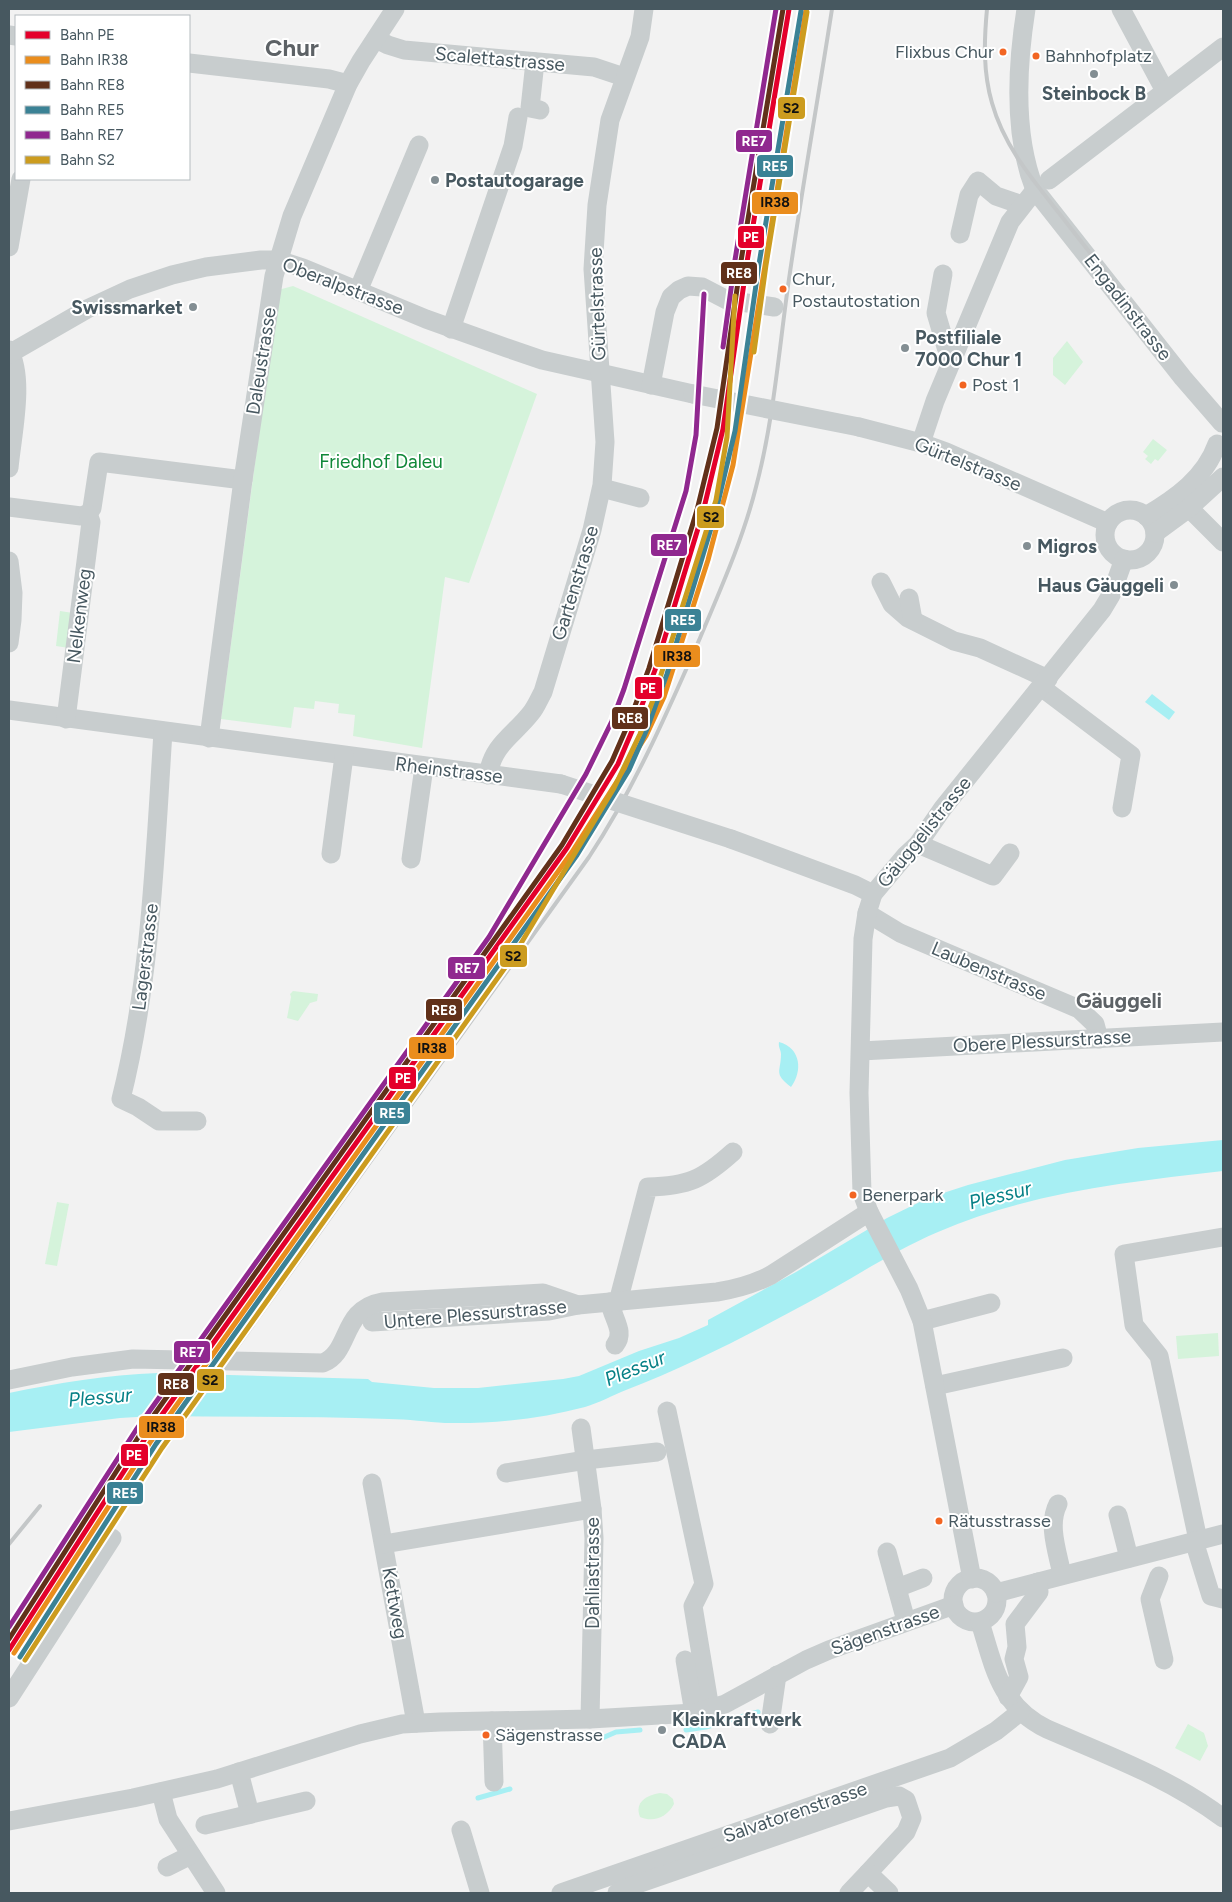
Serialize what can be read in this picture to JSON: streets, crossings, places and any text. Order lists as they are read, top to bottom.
{
  "streets": {
    "street": [
      "Scalettastrasse",
      "Oberalpstrasse",
      "Gürtelstrasse",
      "Engadinstrasse",
      "Daleustrasse",
      "Gartenstrasse",
      "Nelkenweg",
      "Rheinstrasse",
      "Gäuggelistrasse",
      "Lagerstrasse",
      "Laubenstrasse",
      "Obere Plessurstrasse",
      "Untere Plessurstrasse",
      "Dahliastrasse",
      "Kettweg",
      "Sägenstrasse",
      "Salvatorenstrasse"
    ]
  },
  "crossings": [
    ["Scalettastrasse", "Gürtelstrasse"],
    ["Scalettastrasse", "Daleustrasse"],
    ["Oberalpstrasse", "Gürtelstrasse"],
    ["Oberalpstrasse", "Daleustrasse"],
    ["Oberalpstrasse", "Gartenstrasse"],
    ["Gürtelstrasse", "Gartenstrasse"],
    ["Gürtelstrasse", "Gäuggelistrasse"],
    ["Daleustrasse", "Nelkenweg"],
    ["Daleustrasse", "Rheinstrasse"],
    ["Gartenstrasse", "Rheinstrasse"],
    ["Nelkenweg", "Rheinstrasse"],
    ["Rheinstrasse", "Gäuggelistrasse"],
    ["Rheinstrasse", "Lagerstrasse"],
    ["Gäuggelistrasse", "Laubenstrasse"],
    ["Gäuggelistrasse", "Obere Plessurstrasse"],
    ["Gäuggelistrasse", "Untere Plessurstrasse"],
    ["Laubenstrasse", "Obere Plessurstrasse"],
    ["Dahliastrasse", "Sägenstrasse"],
    ["Kettweg", "Sägenstrasse"]
  ],
  "districts": ["Chur", "Gäuggeli"],
  "water": ["Plessur"],
  "parks": ["Friedhof Daleu"],
  "places": [
    "Flixbus Chur",
    "Bahnhofplatz",
    "Steinbock B",
    "Postautogarage",
    "Chur, Postautostation",
    "Swissmarket",
    "Postfiliale 7000 Chur 1",
    "Post 1",
    "Migros",
    "Haus Gäuggeli",
    "Benerpark",
    "Rätusstrasse",
    "Kleinkraftwerk CADA",
    "Sägenstrasse"
  ],
  "lines": [
    "rail line PE",
    "rail line RE8",
    "rail line RE7",
    "rail line IR38",
    "rail line RE5",
    "rail line S2"
  ],
  "legend": [
    "Bahn PE",
    "Bahn IR38",
    "Bahn RE8",
    "Bahn RE5",
    "Bahn RE7",
    "Bahn S2"
  ]
}
